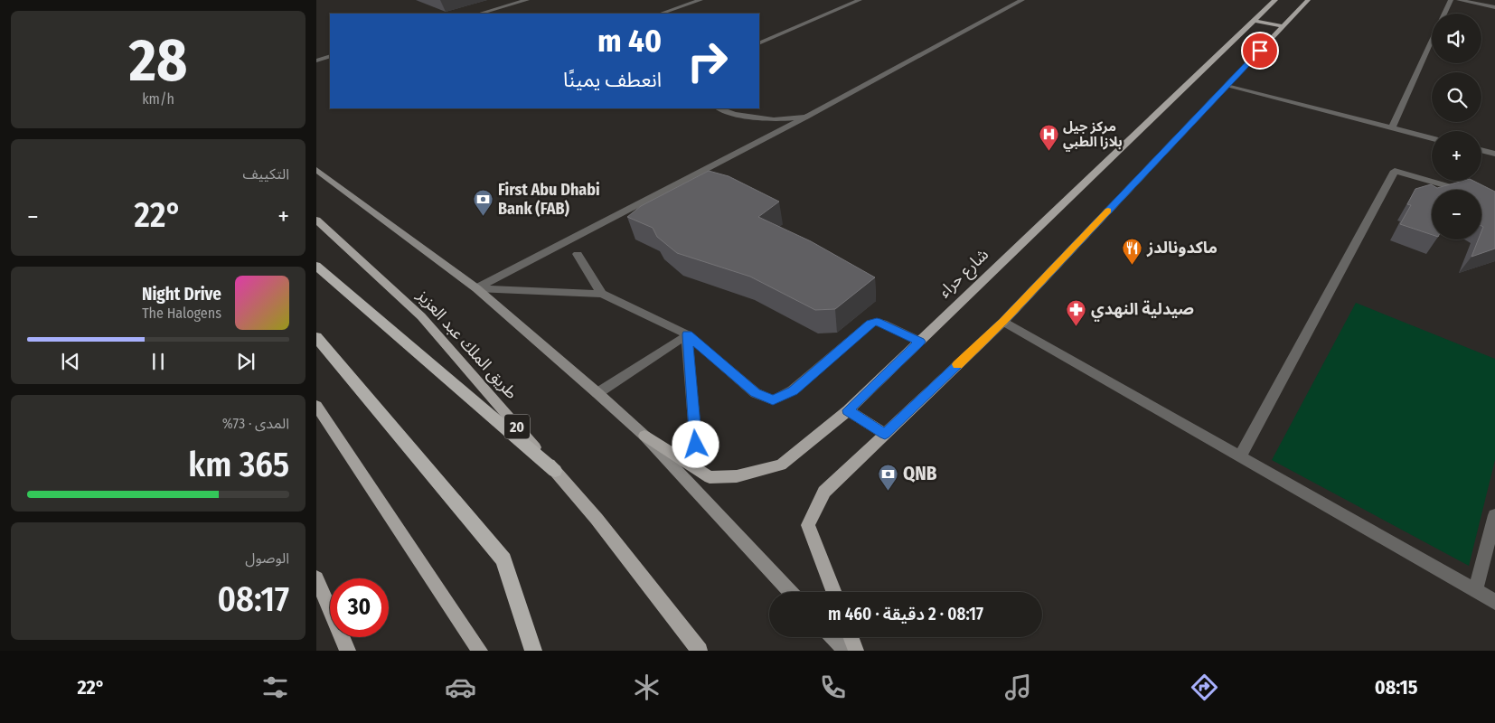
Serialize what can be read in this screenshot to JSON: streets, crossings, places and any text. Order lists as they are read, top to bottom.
{
  "streets": {
    "main road": ["شارع حراء", "طريق الملك عبد العزيز", "20"]
  },
  "places": {
    "hospital": ["مركز جيل بلازا الطبي"],
    "bank": ["First Abu Dhabi Bank (FAB)", "QNB"],
    "restaurant": ["ماكدونالدز"],
    "pharmacy": ["صيدلية النهدي"]
  },
  "page": {
    "tile": [
      ["28", "km/h"],
      "التكييف",
      ["المدى · 73%", "365 km"],
      ["الوصول", "08:17"]
    ],
    "map_buttons": ["+", "−"],
    "turn": ["40 m", "انعطف يمينًا"],
    "heat": ["−", "22°", "+"],
    "song": ["Night Drive", "The Halogens"],
    "limit": "30",
    "trip": "08:17 · 2 دقيقة · 460 m",
    "tabs": ["08:15", "22°"]
  }
}
